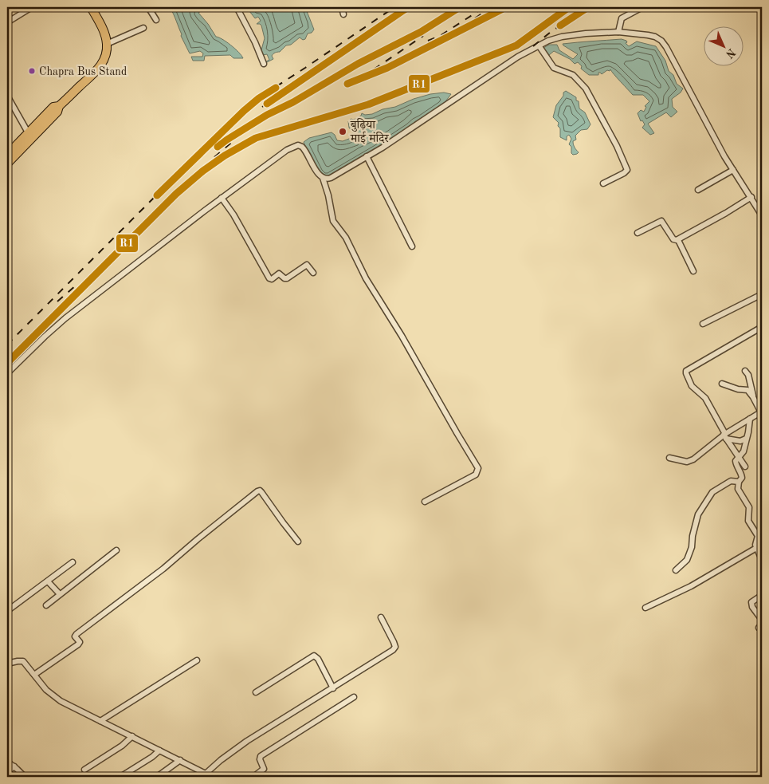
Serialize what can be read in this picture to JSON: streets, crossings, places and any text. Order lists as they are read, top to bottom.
{
  "places": ["Chapra Bus Stand", "बुढ़िया माई मंदिर"],
  "lines": ["transit line R1"],
  "north": "bottom right"
}
